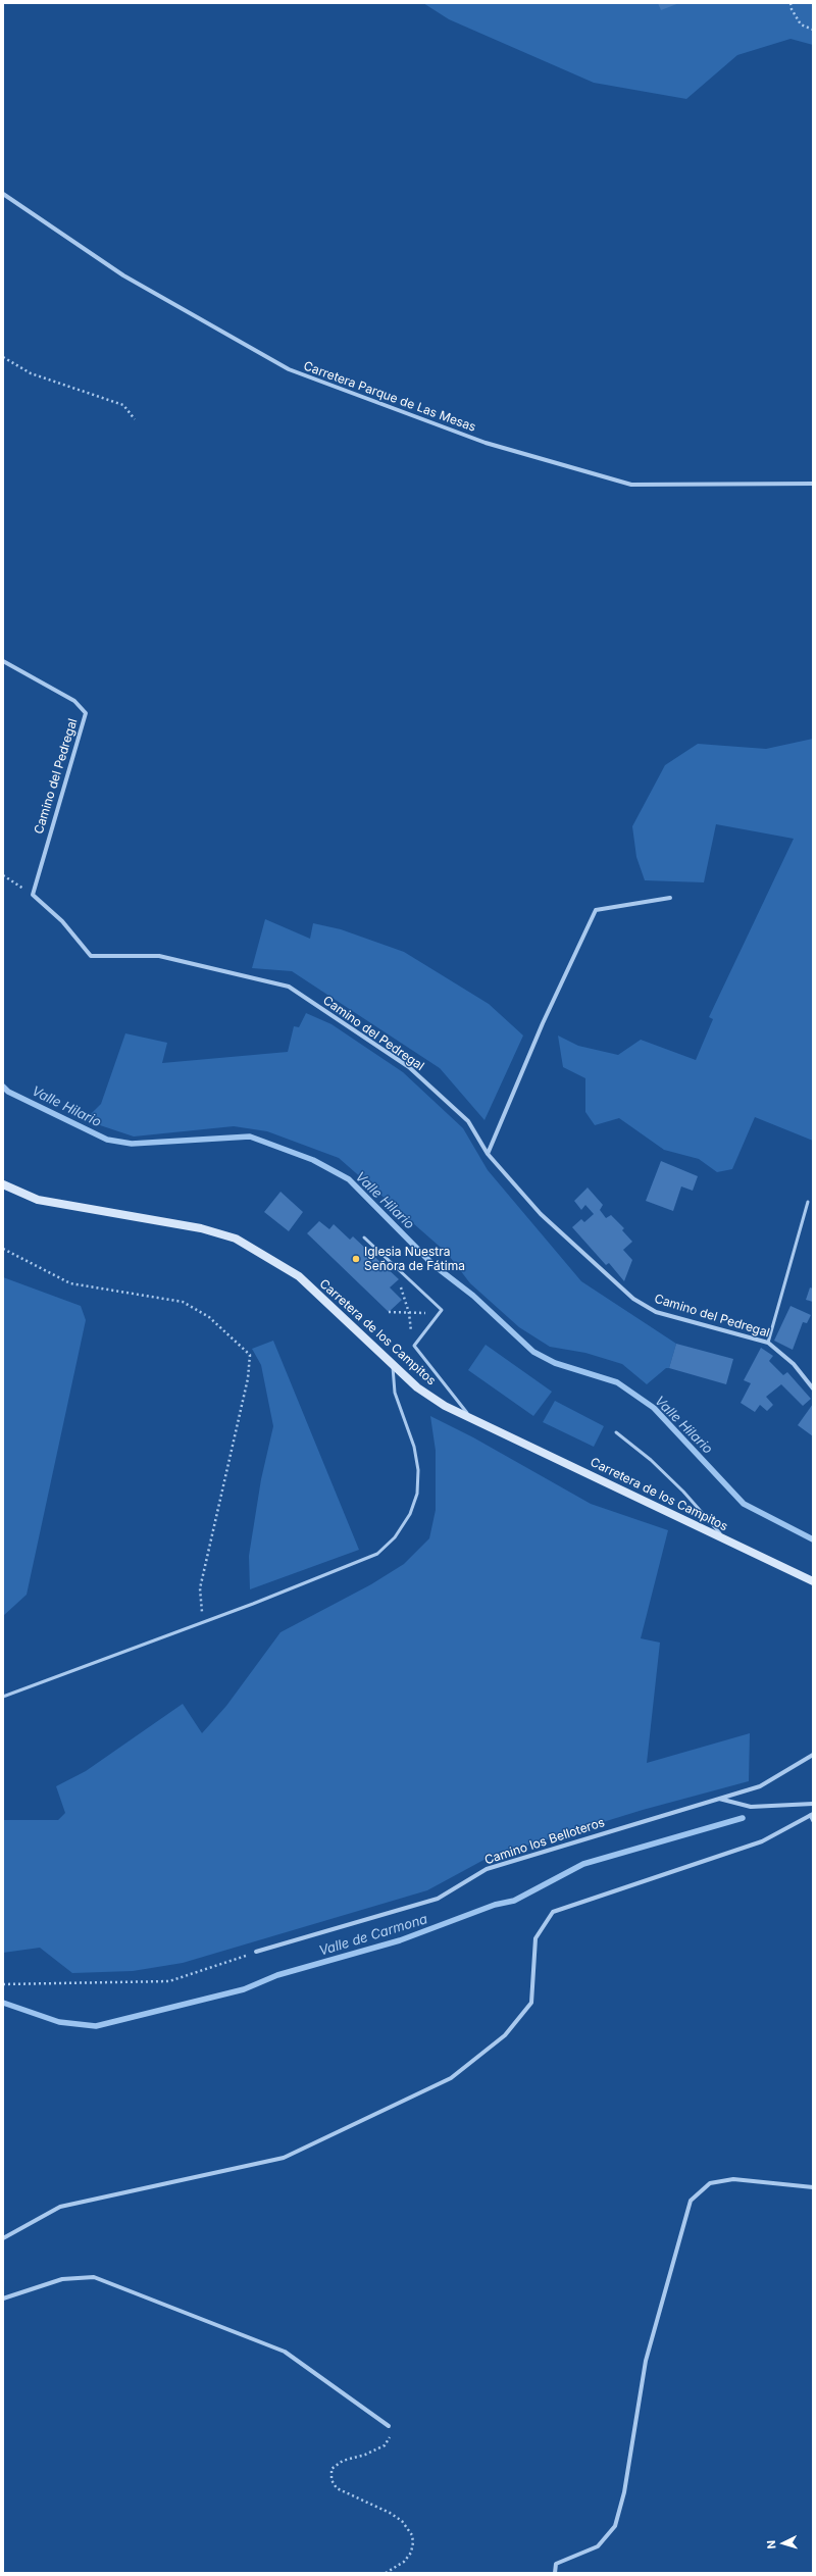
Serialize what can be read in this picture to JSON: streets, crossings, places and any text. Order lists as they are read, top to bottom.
{
  "streets": {
    "main road": ["Carretera de los Campitos"],
    "street": ["Carretera Parque de Las Mesas", "Camino del Pedregal", "Camino los Belloteros"]
  },
  "water": ["Valle Hilario", "Valle de Carmona"],
  "places": ["Iglesia Nuestra Señora de Fátima"],
  "north": "left"
}
